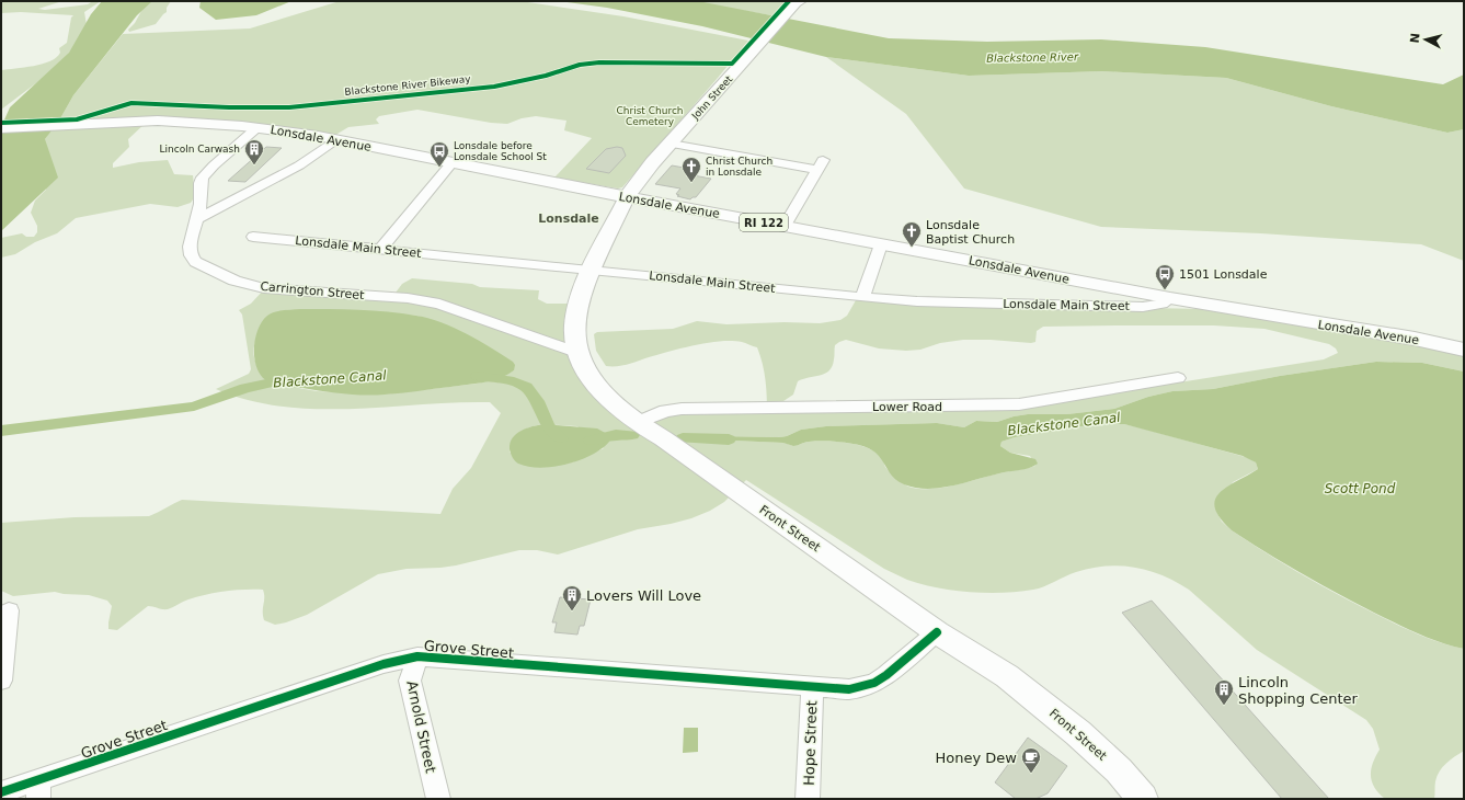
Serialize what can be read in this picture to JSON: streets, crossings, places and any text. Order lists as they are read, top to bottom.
{
  "streets": {
    "main road": [
      "John Street",
      "Lonsdale Avenue",
      "RI 122",
      "Front Street"
    ],
    "street": [
      "Lonsdale Main Street",
      "Carrington Street",
      "Lower Road",
      "Grove Street",
      "Arnold Street",
      "Hope Street"
    ],
    "cycle path": ["Blackstone River Bikeway"]
  },
  "crossings": [
    ["John Street", "Lonsdale Avenue"],
    ["John Street", "Front Street"],
    ["Lonsdale Avenue", "Lonsdale Main Street"],
    ["Lonsdale Avenue", "Front Street"],
    ["Lonsdale Main Street", "Front Street"],
    ["Carrington Street", "Front Street"],
    ["Lower Road", "Front Street"],
    ["Front Street", "Grove Street"],
    ["Grove Street", "Arnold Street"],
    ["Grove Street", "Hope Street"]
  ],
  "districts": ["Lonsdale"],
  "water": ["Blackstone River", "Blackstone Canal", "Scott Pond"],
  "parks": ["Christ Church Cemetery"],
  "places": {
    "building": ["Lincoln Carwash", "Lovers Will Love", "Lincoln Shopping Center"],
    "bus stop": ["Lonsdale before Lonsdale School St", "1501 Lonsdale"],
    "church": ["Christ Church in Lonsdale", "Lonsdale Baptist Church"],
    "cafe": ["Honey Dew"]
  },
  "north": "left"
}
